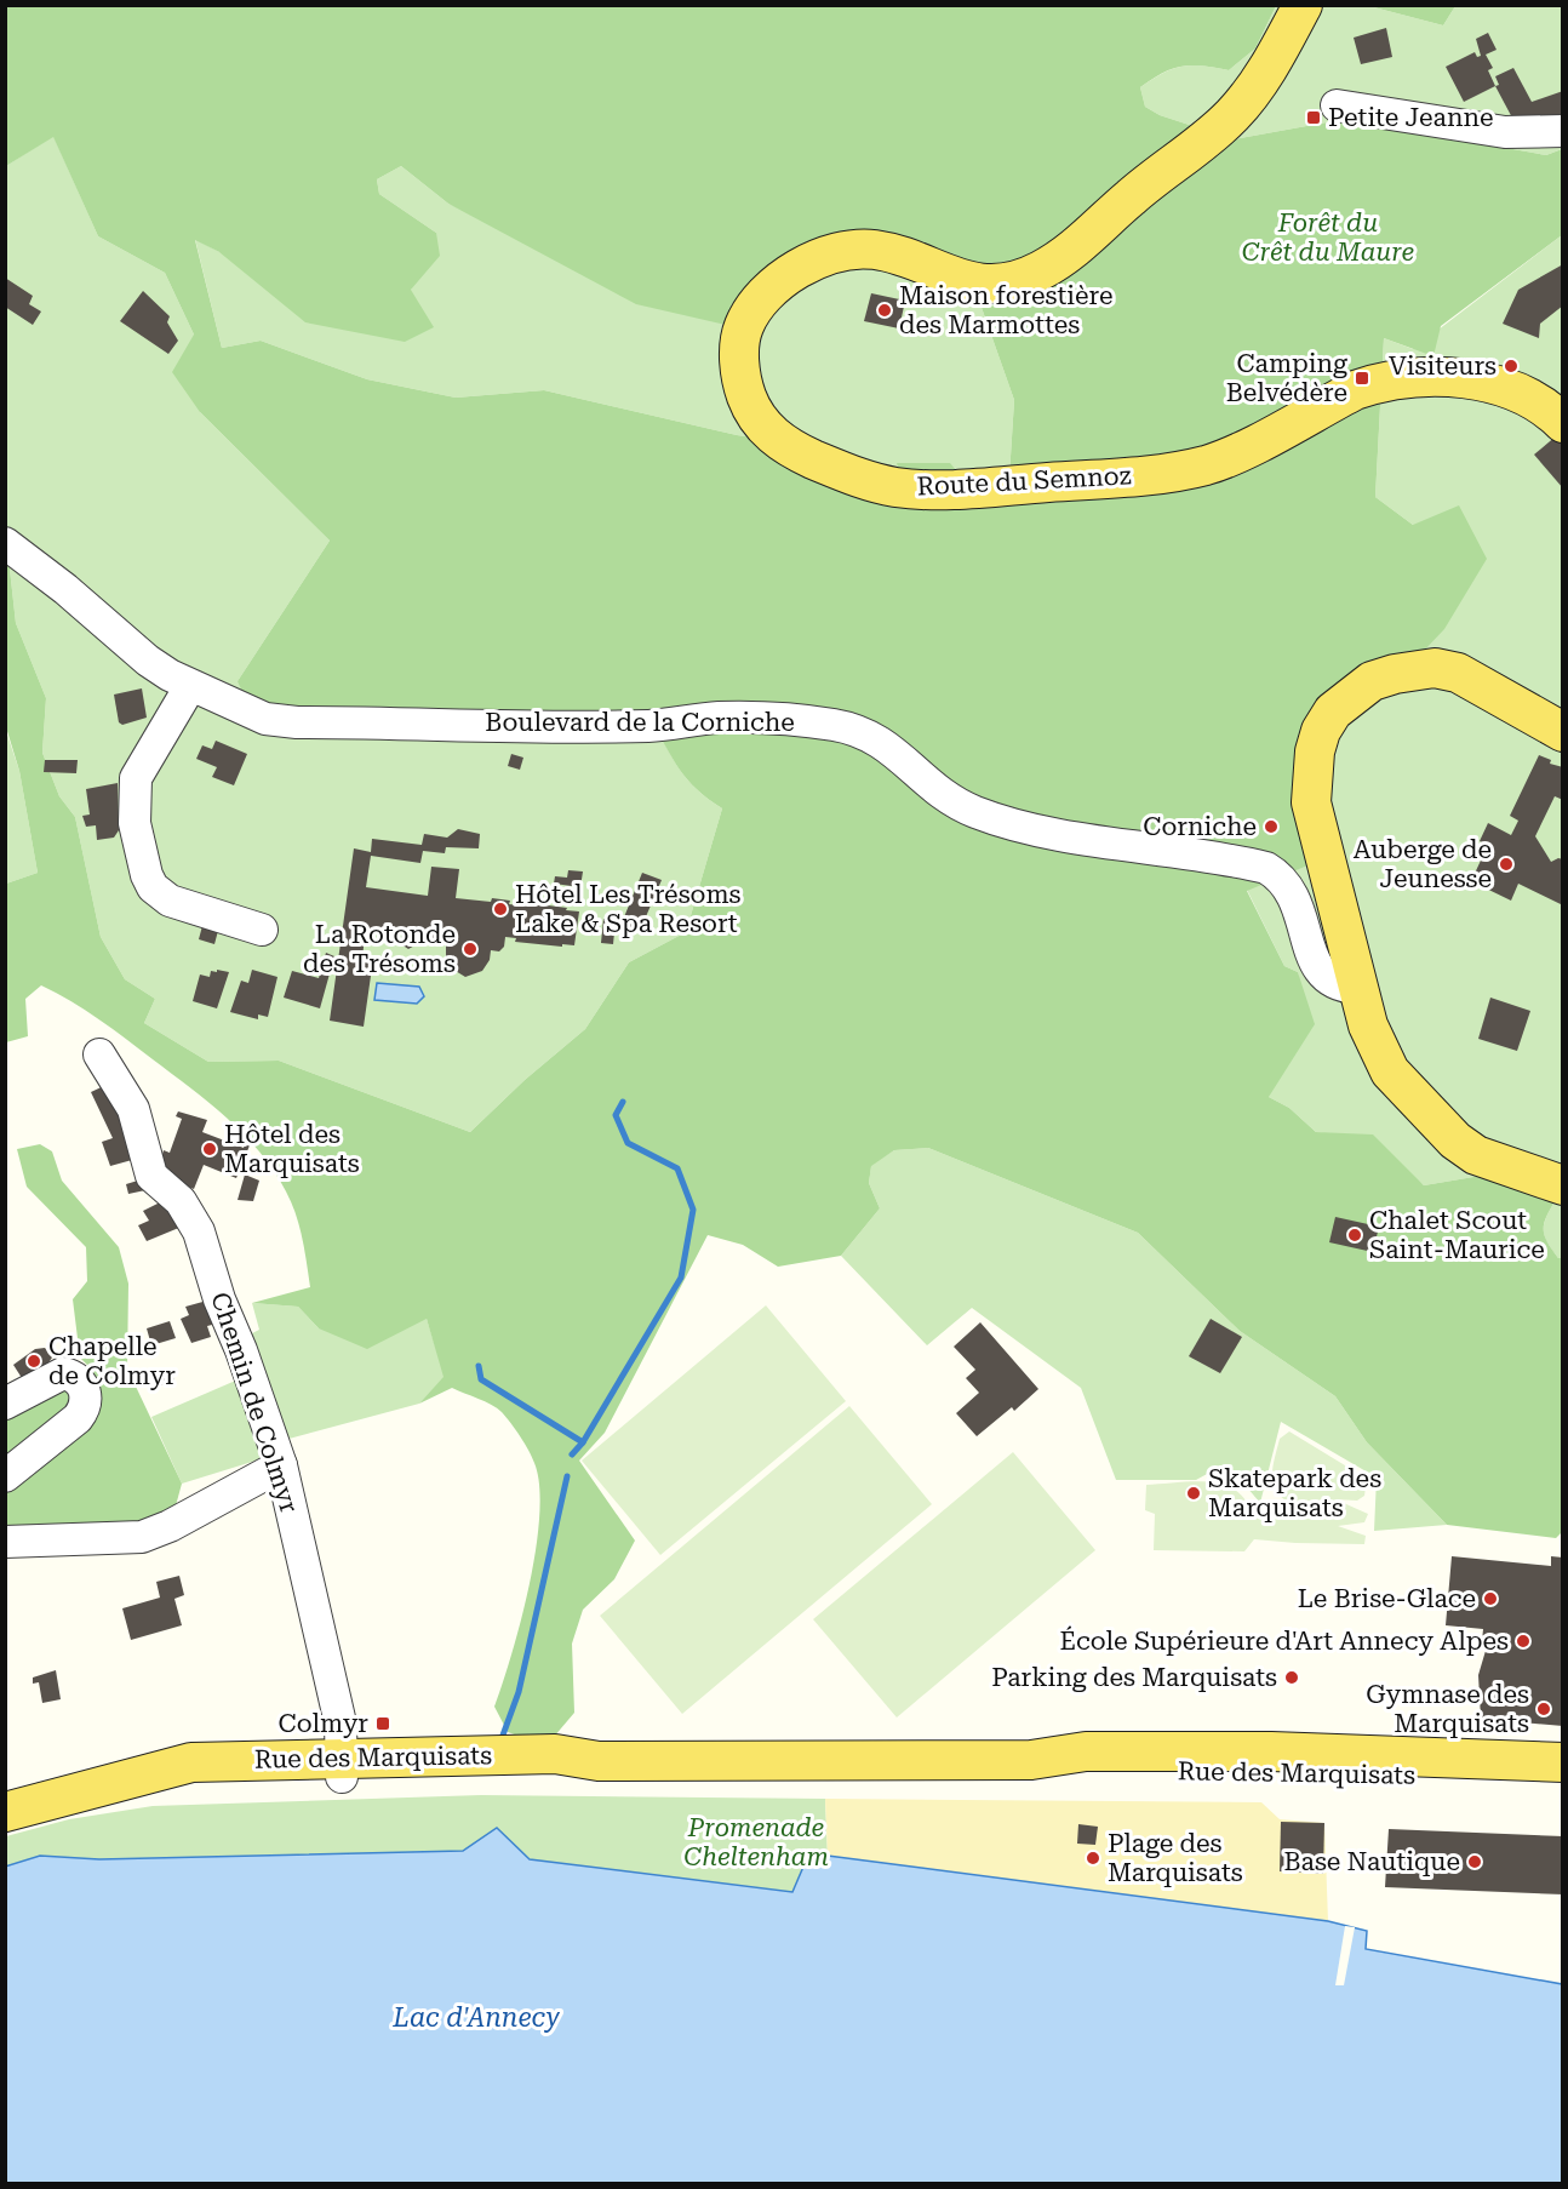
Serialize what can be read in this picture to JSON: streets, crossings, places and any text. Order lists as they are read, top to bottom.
{
  "streets": {
    "main road": ["Route du Semnoz", "Rue des Marquisats"],
    "street": ["Boulevard de la Corniche", "Chemin de Colmyr"]
  },
  "crossings": [
    ["Chemin de Colmyr", "Rue des Marquisats"]
  ],
  "water": ["Lac d'Annecy"],
  "parks": ["Forêt du Crêt du Maure", "Promenade Cheltenham"],
  "places": {
    "transit": ["Petite Jeanne", "Camping Belvédère", "Colmyr"],
    "other": [
      "Maison forestière des Marmottes",
      "Visiteurs",
      "Corniche",
      "Auberge de Jeunesse",
      "Hôtel Les Trésoms Lake & Spa Resort",
      "La Rotonde des Trésoms",
      "Hôtel des Marquisats",
      "Chalet Scout Saint-Maurice",
      "Chapelle de Colmyr",
      "Skatepark des Marquisats",
      "Le Brise-Glace",
      "École Supérieure d'Art Annecy Alpes",
      "Parking des Marquisats",
      "Gymnase des Marquisats",
      "Plage des Marquisats",
      "Base Nautique"
    ]
  }
}
